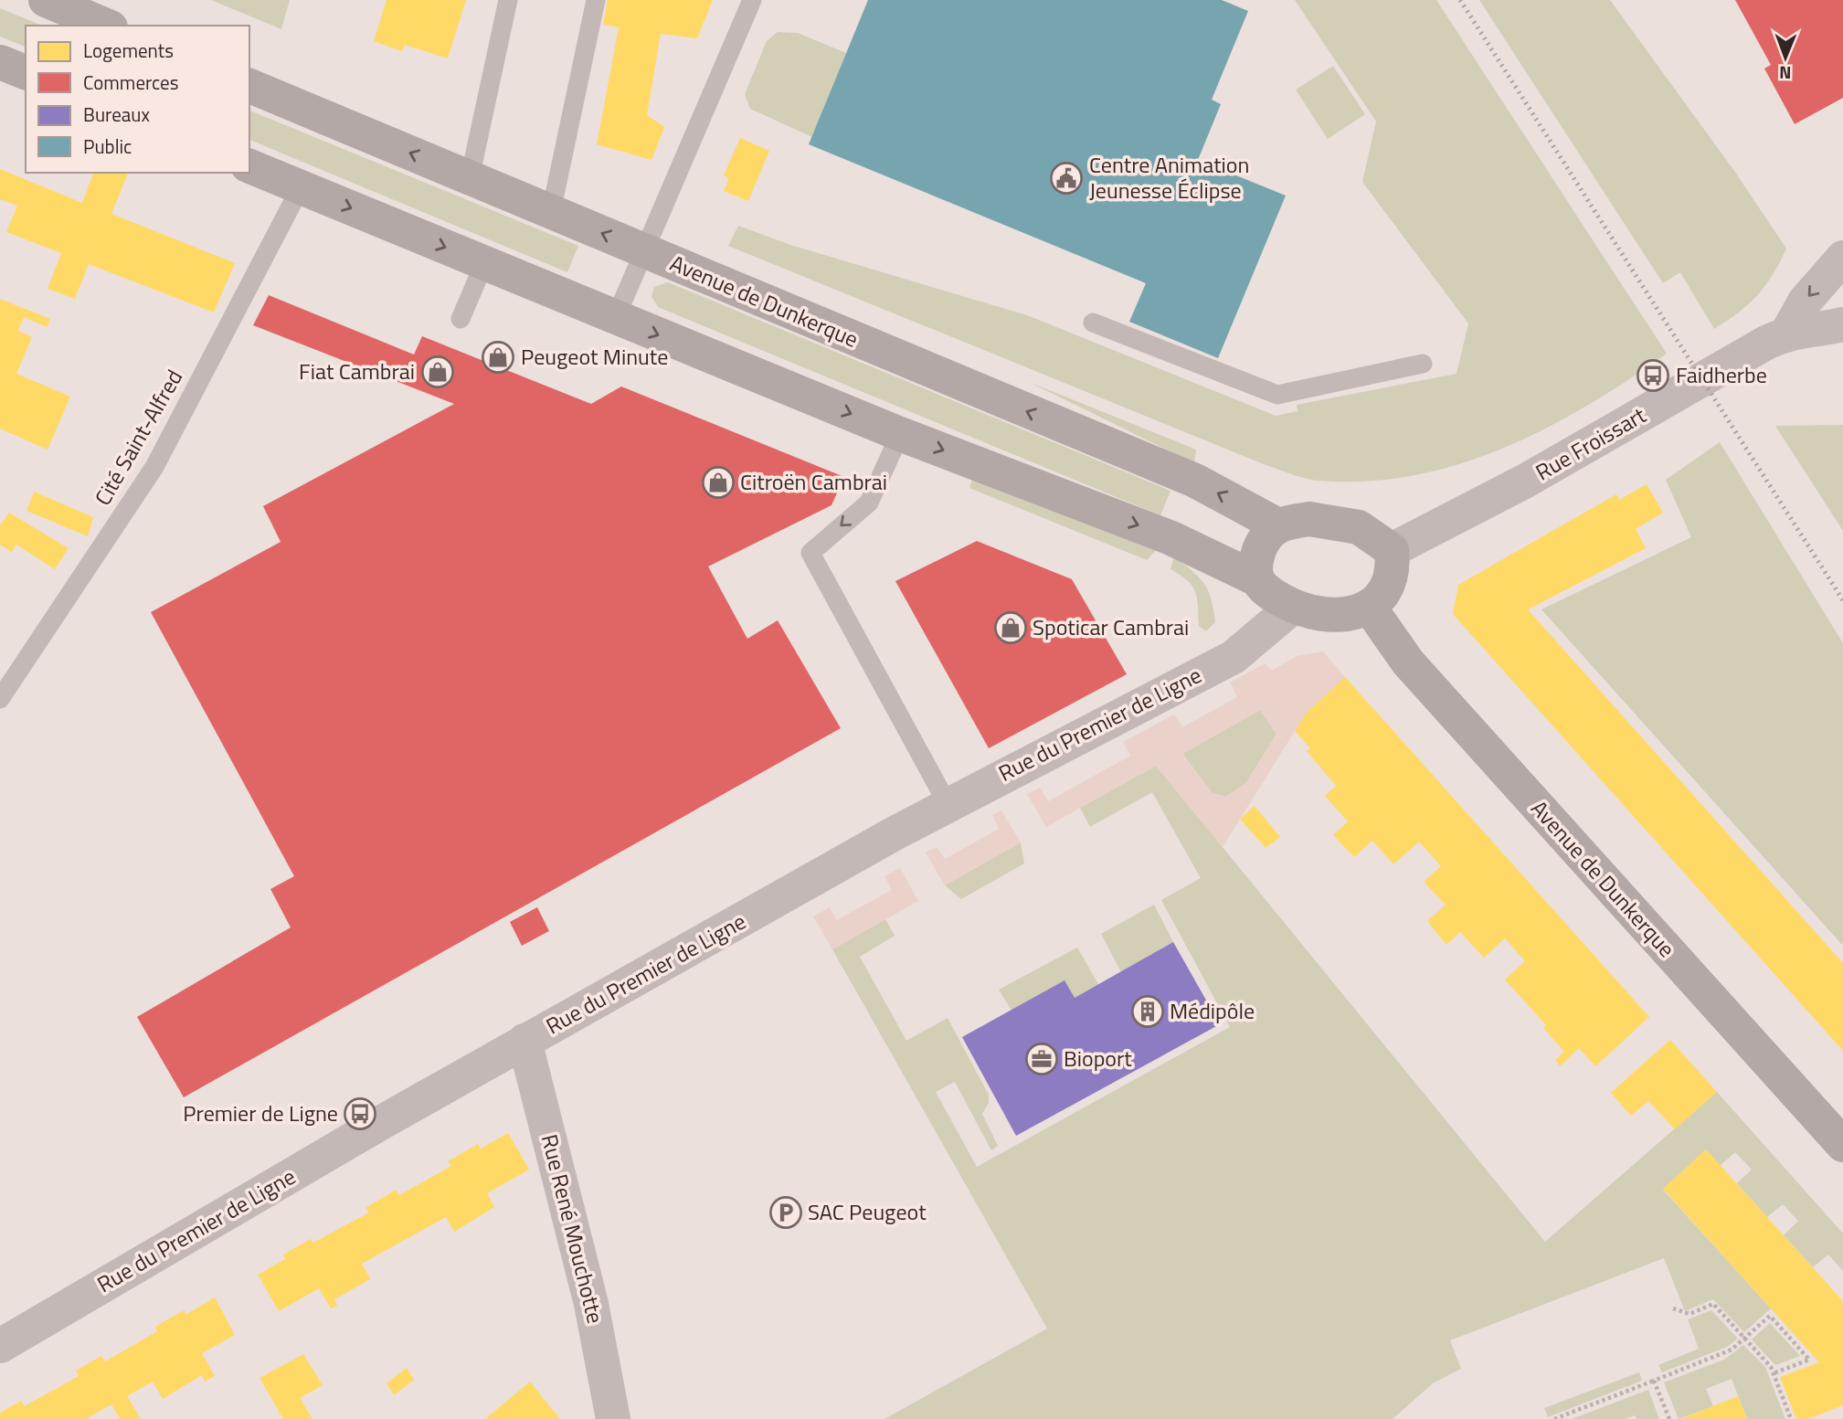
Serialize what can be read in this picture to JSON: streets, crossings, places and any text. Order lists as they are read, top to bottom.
{
  "streets": {
    "main road": ["Avenue de Dunkerque"],
    "street": ["Rue Froissart", "Rue du Premier de Ligne", "Rue René Mouchotte"],
    "lane": ["Cité Saint-Alfred"]
  },
  "crossings": [
    ["Avenue de Dunkerque", "Rue Froissart"],
    ["Avenue de Dunkerque", "Rue du Premier de Ligne"],
    ["Rue Froissart", "Rue du Premier de Ligne"],
    ["Rue du Premier de Ligne", "Rue René Mouchotte"]
  ],
  "places": {
    "public building": ["Centre Animation Jeunesse Éclipse"],
    "shop": [
      "Peugeot Minute",
      "Fiat Cambrai",
      "Citroën Cambrai",
      "Spoticar Cambrai"
    ],
    "bus stop": ["Faidherbe", "Premier de Ligne"],
    "building": ["Médipôle"],
    "office": ["Bioport"],
    "parking": ["SAC Peugeot"]
  },
  "legend": [
    "Logements",
    "Commerces",
    "Bureaux",
    "Public"
  ],
  "north": "bottom"
}
